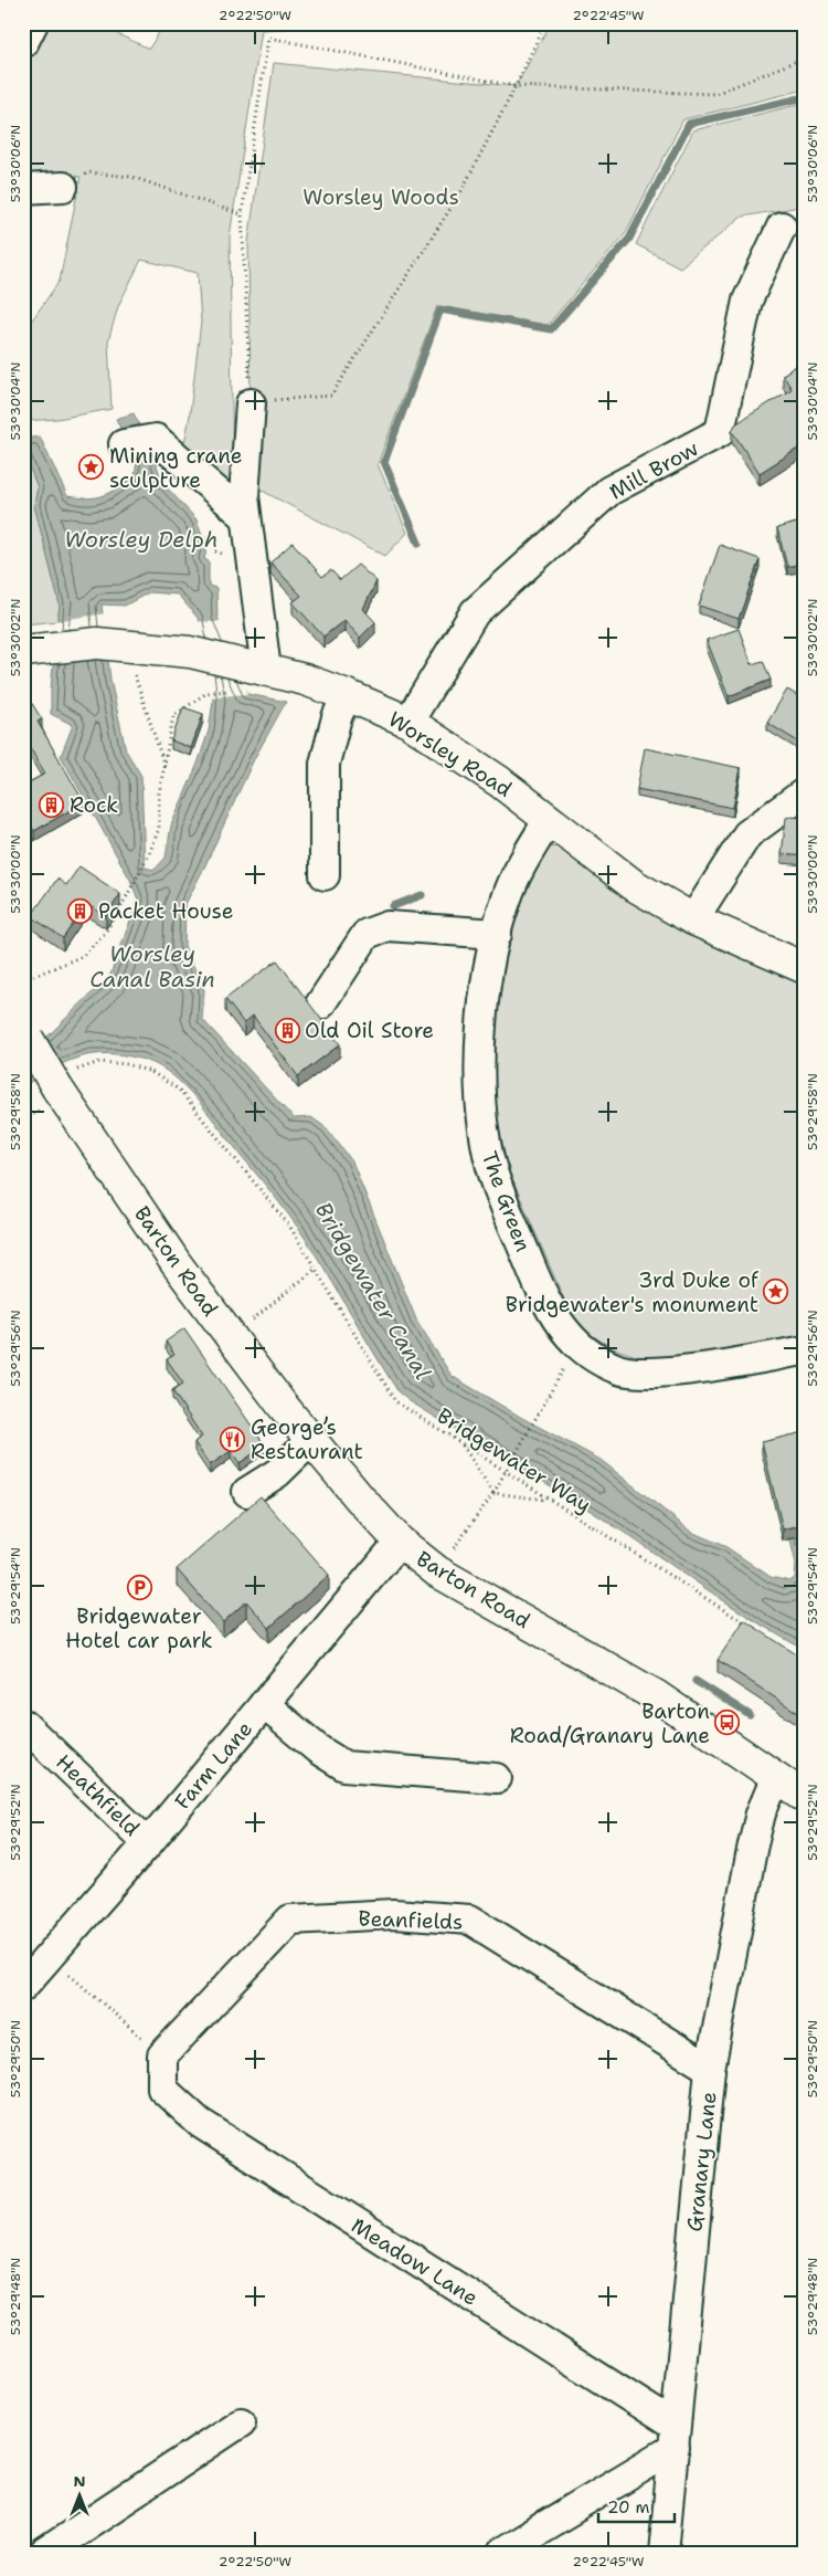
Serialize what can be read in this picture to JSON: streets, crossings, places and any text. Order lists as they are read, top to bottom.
{
  "streets": {
    "main road": ["Worsley Road", "Barton Road"],
    "street": [
      "Mill Brow",
      "The Green",
      "Farm Lane",
      "Heathfield",
      "Beanfields",
      "Granary Lane",
      "Meadow Lane"
    ],
    "path": ["Bridgewater Way"]
  },
  "crossings": [
    ["Mill Brow", "Worsley Road"],
    ["Worsley Road", "The Green"],
    ["Barton Road", "Bridgewater Way"],
    ["Barton Road", "Farm Lane"],
    ["Barton Road", "Granary Lane"],
    ["Farm Lane", "Heathfield"],
    ["Beanfields", "Granary Lane"],
    ["Beanfields", "Meadow Lane"],
    ["Granary Lane", "Meadow Lane"]
  ],
  "water": ["Worsley Delph", "Worsley Canal Basin", "Bridgewater Canal"],
  "parks": ["Worsley Woods"],
  "places": {
    "place": ["Mining crane sculpture", "3rd Duke of Bridgewater's monument"],
    "building": ["Rock", "Packet House", "Old Oil Store"],
    "restaurant": ["George’s Restaurant"],
    "parking": ["Bridgewater Hotel car park"],
    "bus stop": ["Barton Road/Granary Lane"]
  },
  "scale_bar": "20 m",
  "north": "top",
  "coordinates": [
    "2°22'50\"W",
    "2°22'45\"W",
    "53°30'06\"N",
    "53°30'04\"N",
    "53°30'02\"N",
    "53°30'00\"N",
    "53°29'58\"N",
    "53°29'56\"N",
    "53°29'54\"N",
    "53°29'52\"N",
    "53°29'50\"N",
    "53°29'48\"N"
  ]
}
